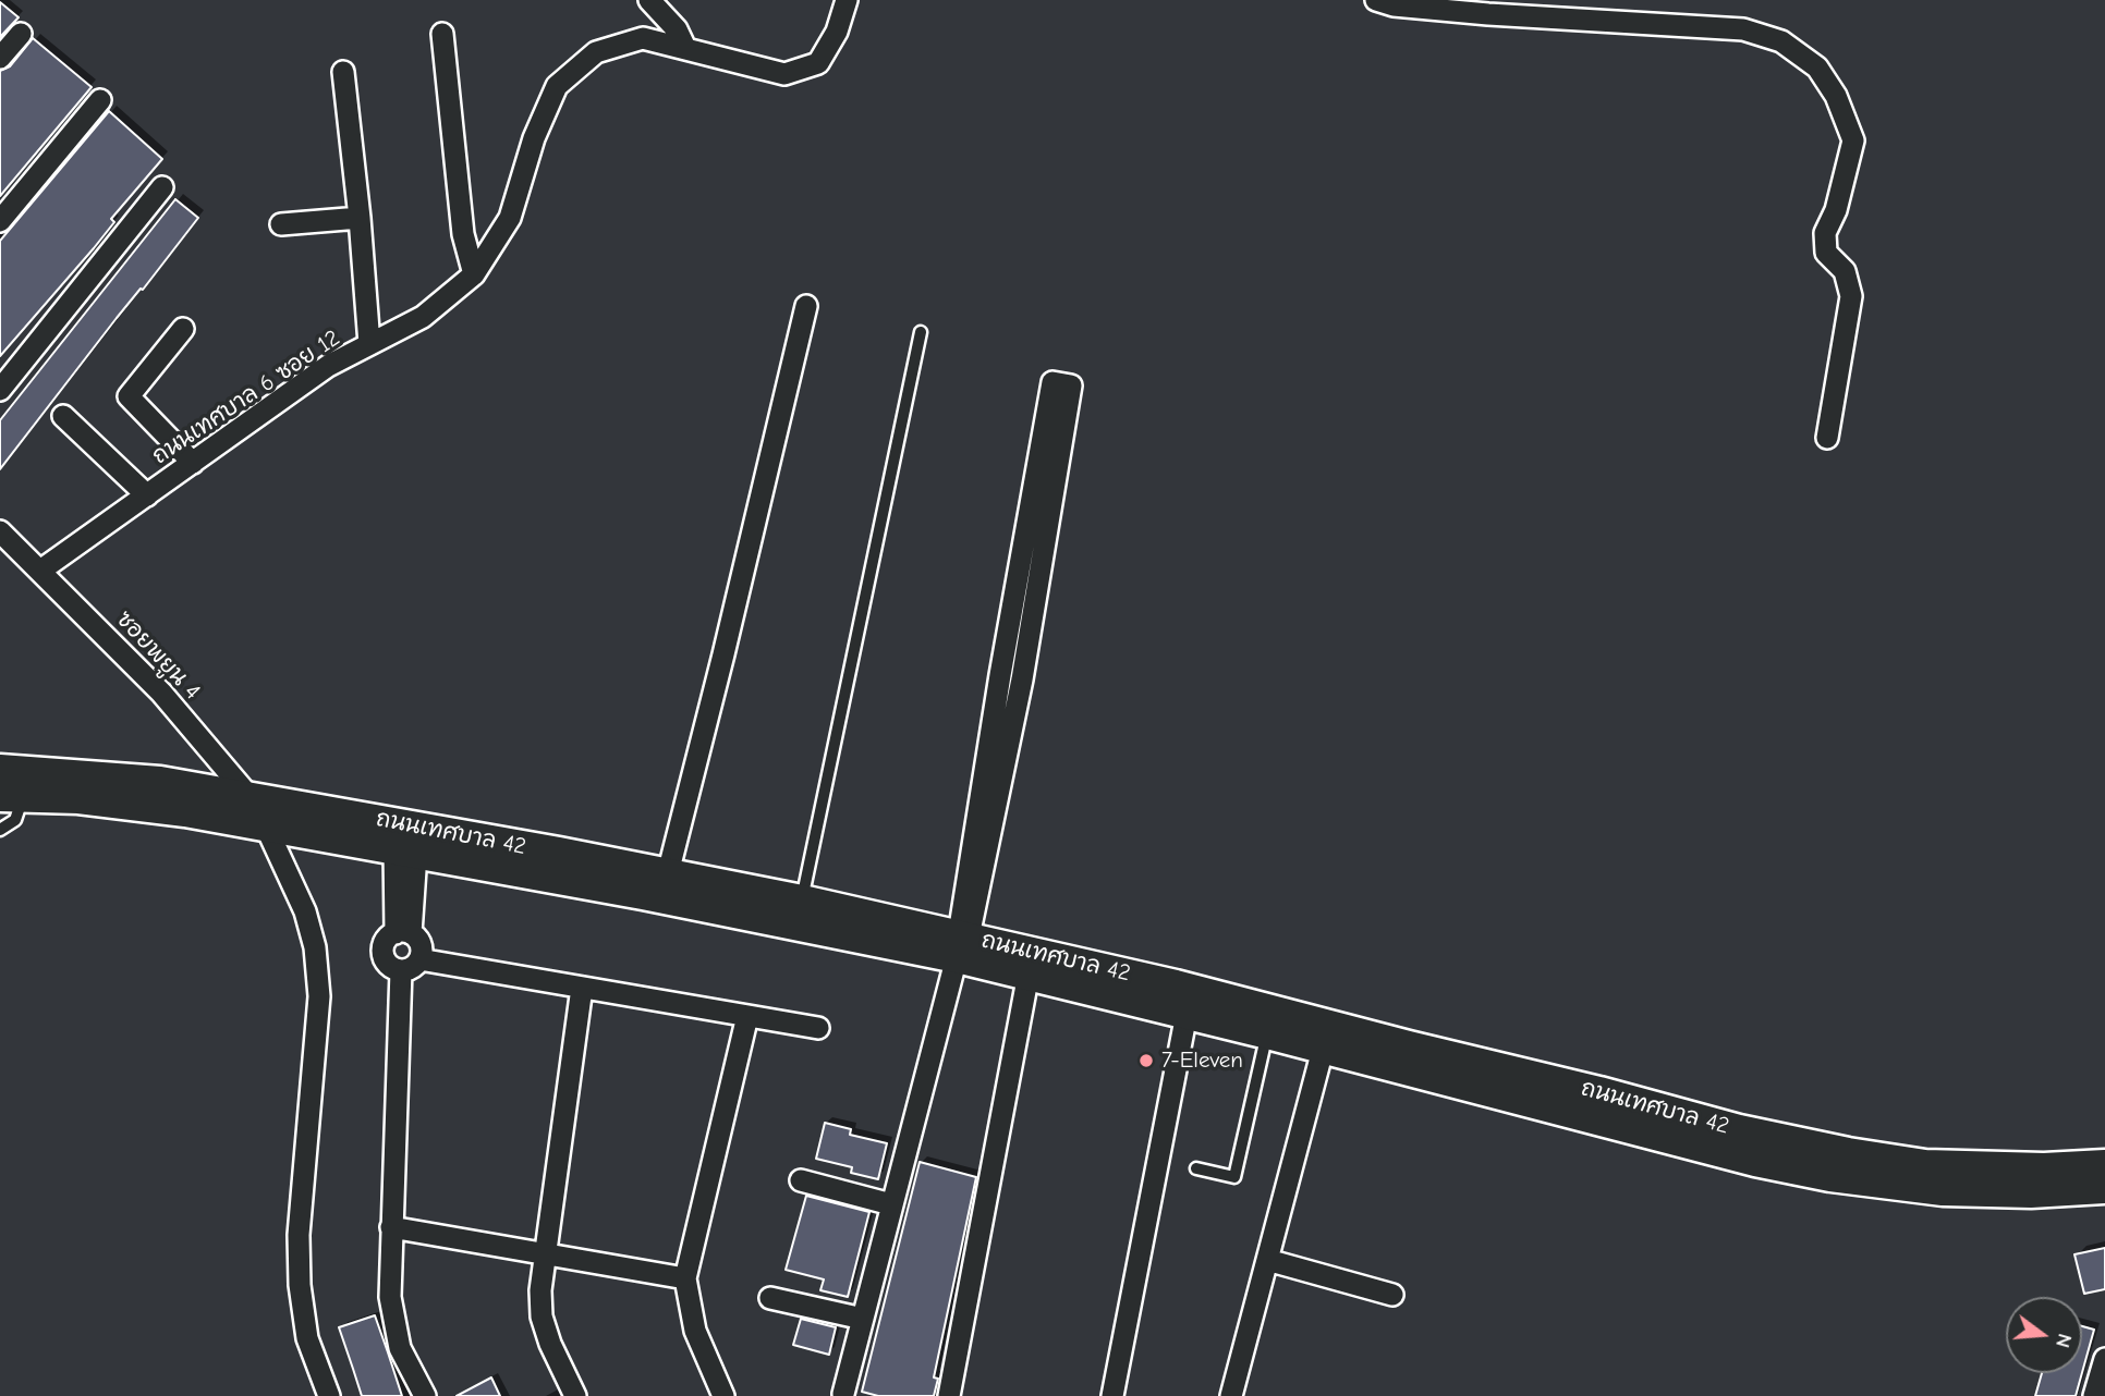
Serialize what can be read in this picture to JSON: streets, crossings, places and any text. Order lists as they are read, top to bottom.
{
  "streets": {
    "street": ["ถนนเทศบาล 6 ซอย 12", "ซอยพยูน 4", "ถนนเทศบาล 42"]
  },
  "crossings": [
    ["ถนนเทศบาล 6 ซอย 12", "ซอยพยูน 4"],
    ["ซอยพยูน 4", "ถนนเทศบาล 42"]
  ],
  "places": ["7-Eleven"],
  "north": "right"
}
